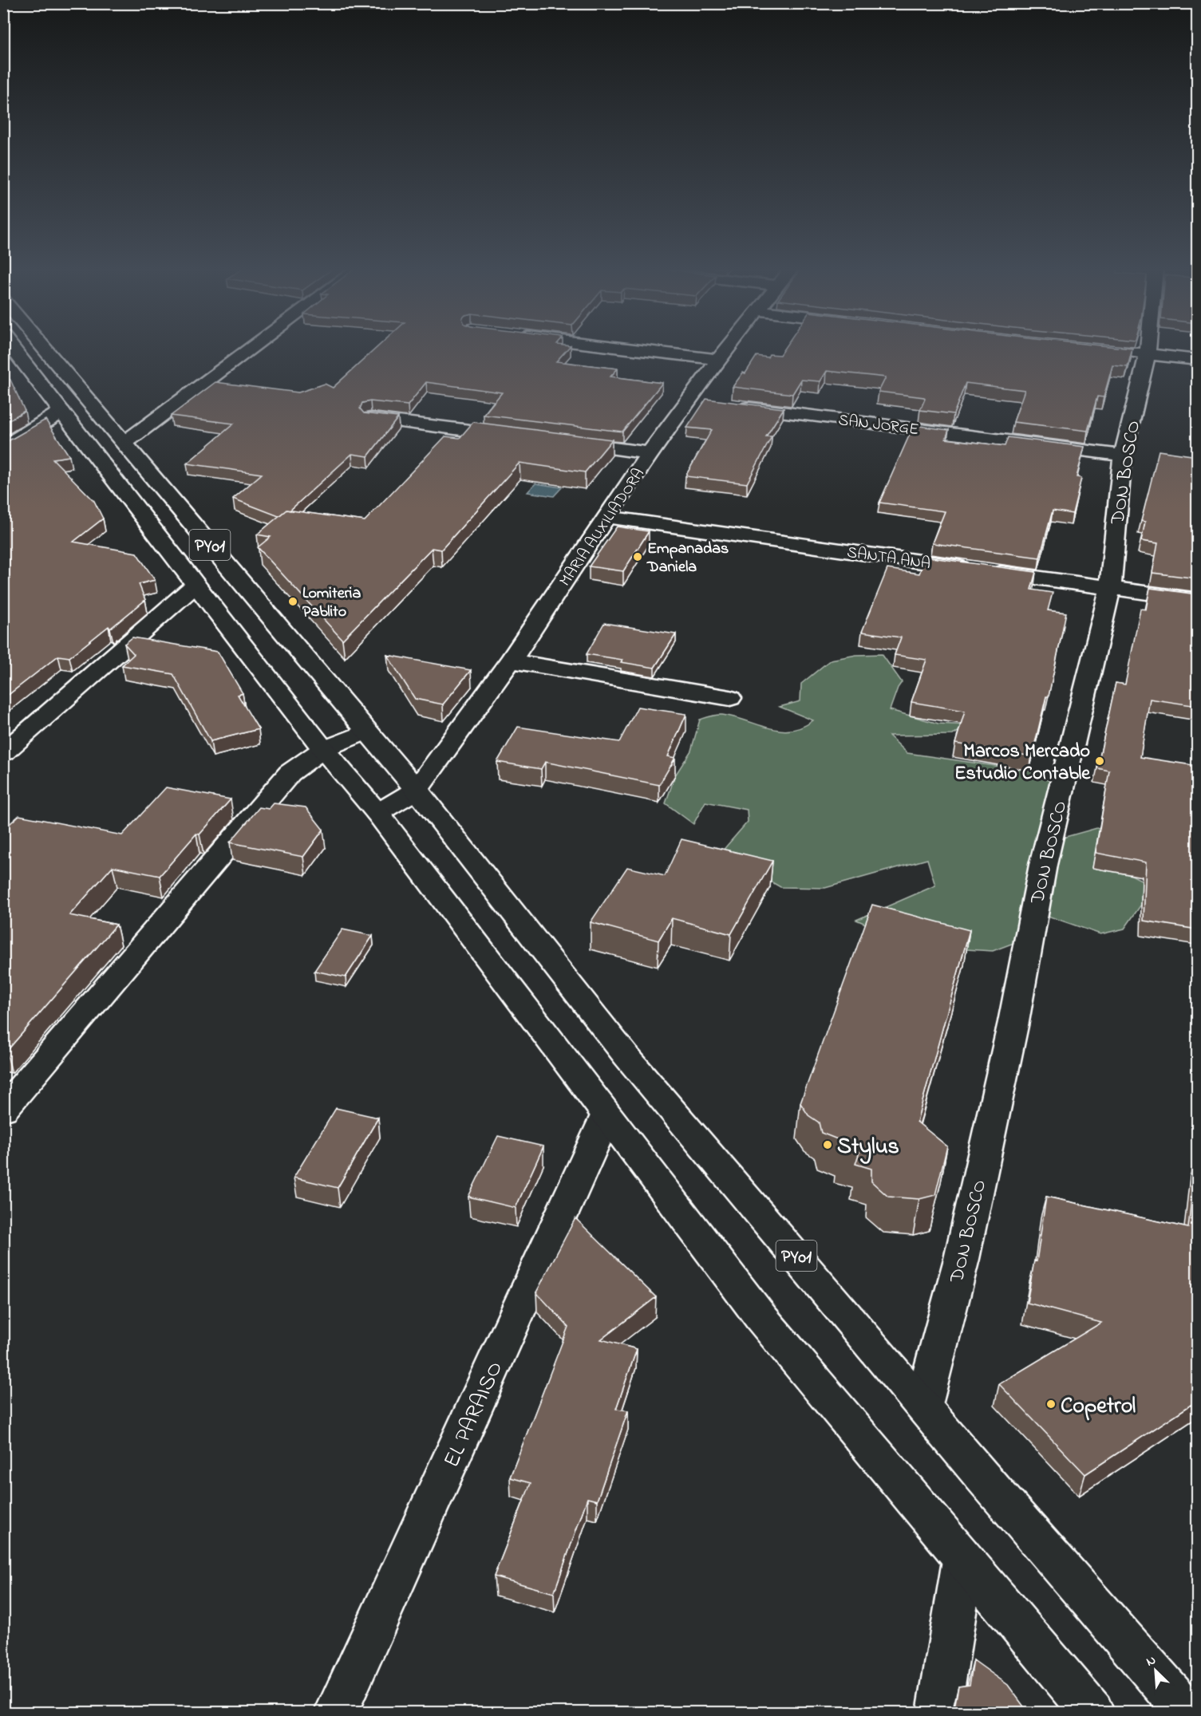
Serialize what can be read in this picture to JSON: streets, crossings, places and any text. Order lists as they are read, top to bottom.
{
  "streets": {
    "main road": [
      "SAN JORGE",
      "DON BOSCO",
      "MARIA AUXILIADORA",
      "PY01",
      "SANTA ANA",
      "EL PARAISO"
    ]
  },
  "crossings": [
    ["SAN JORGE", "DON BOSCO"],
    ["DON BOSCO", "PY01"],
    ["DON BOSCO", "SANTA ANA"],
    ["MARIA AUXILIADORA", "PY01"],
    ["MARIA AUXILIADORA", "SANTA ANA"],
    ["PY01", "EL PARAISO"]
  ],
  "places": [
    "Empanadas Daniela",
    "Lomiteria Pablito",
    "Marcos Mercado Estudio Contable",
    "Stylus",
    "Copetrol"
  ],
  "north": "top left"
}
